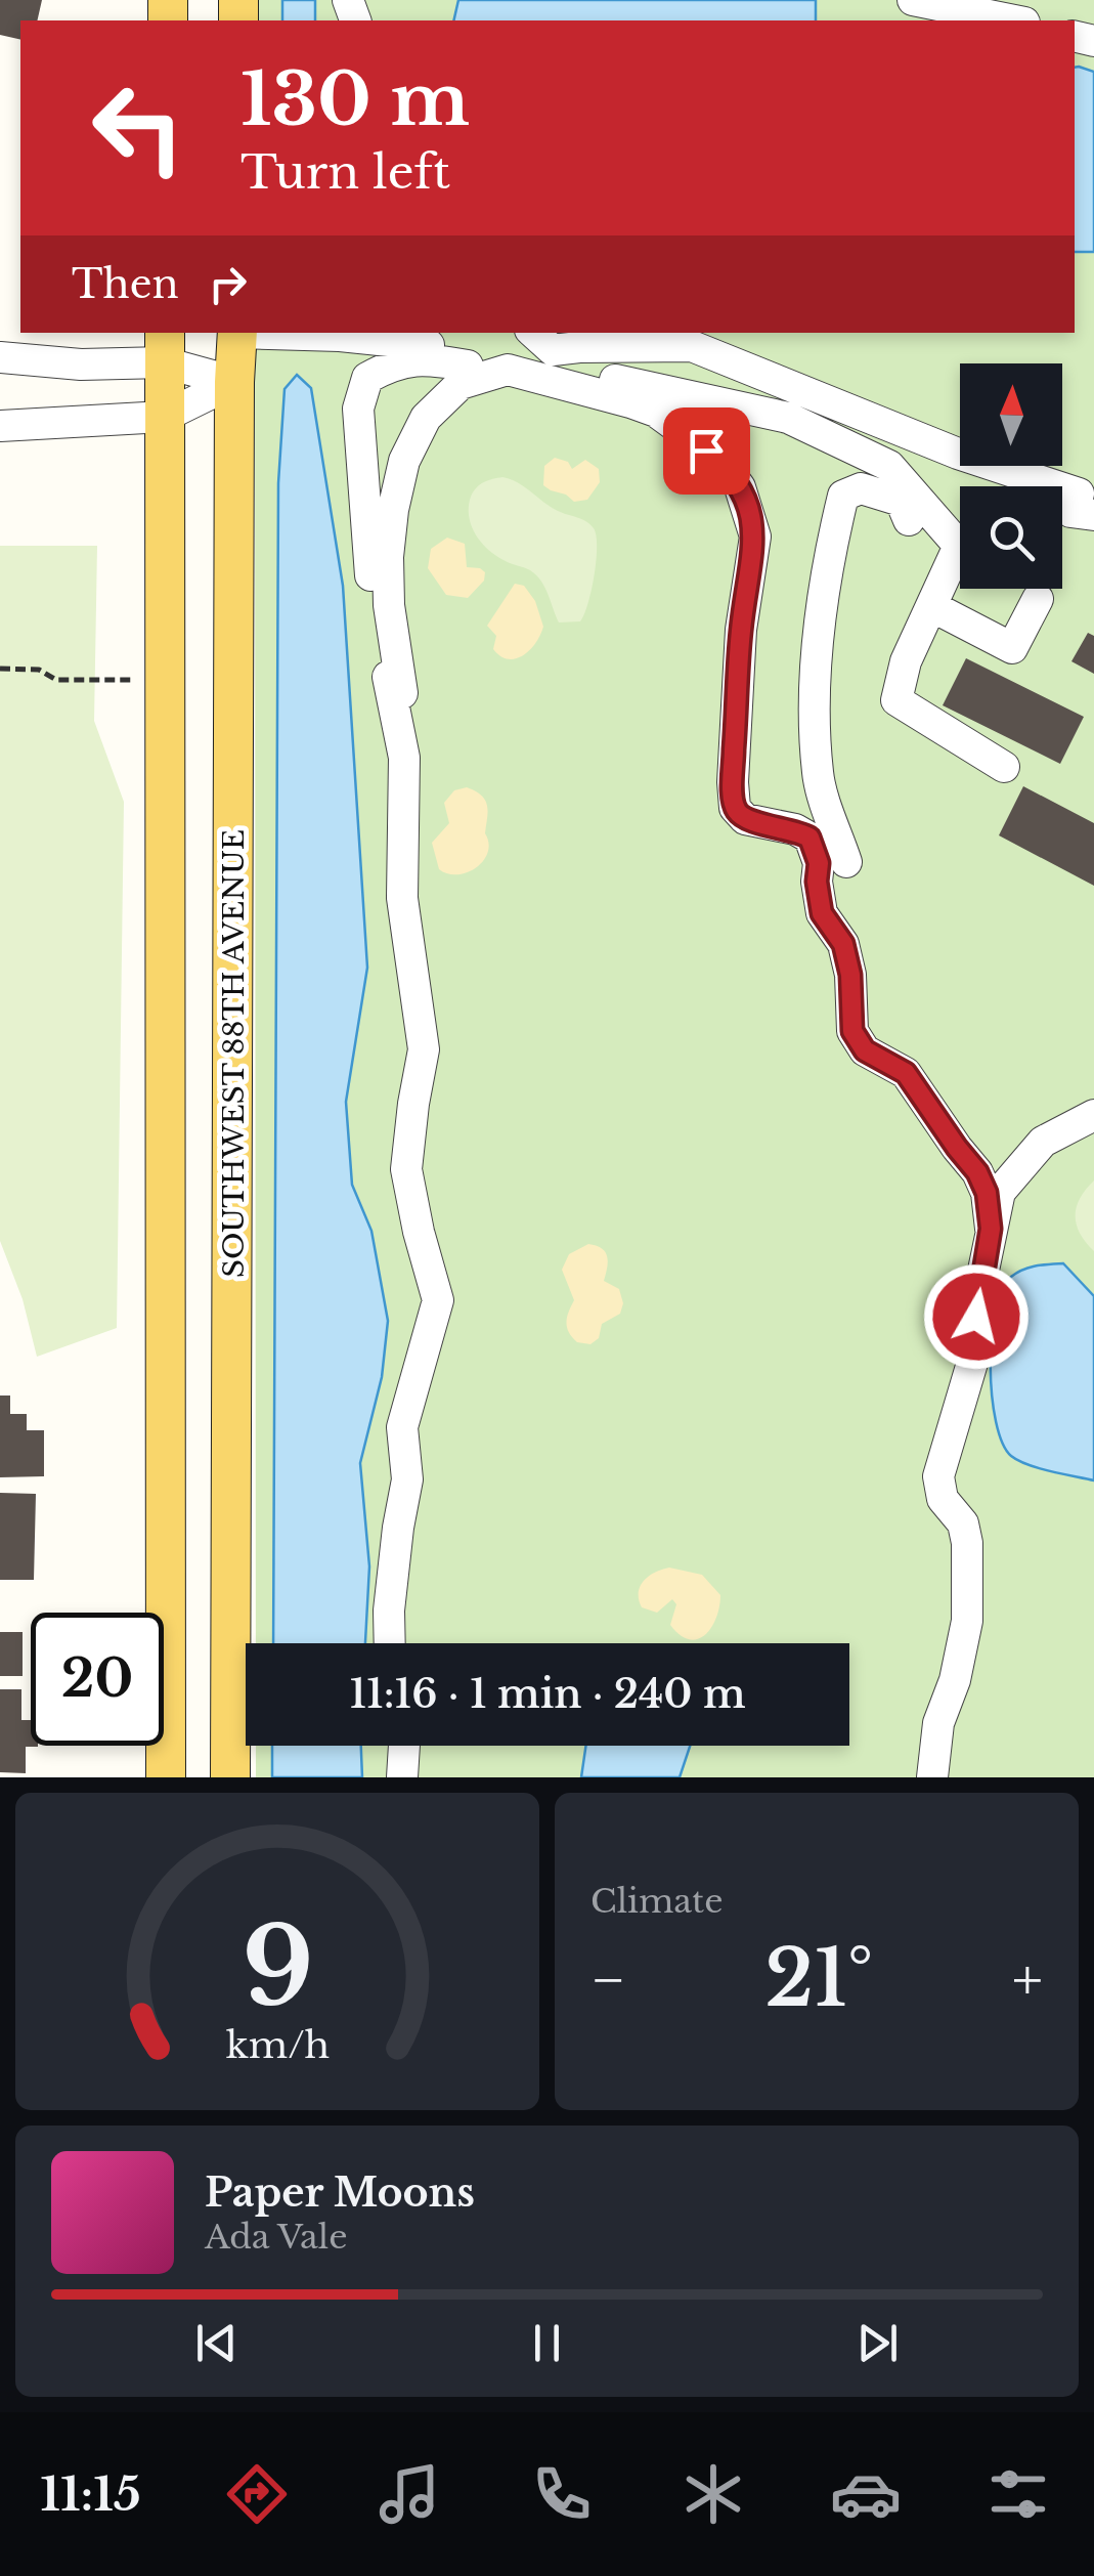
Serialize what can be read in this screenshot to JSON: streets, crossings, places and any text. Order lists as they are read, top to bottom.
{
  "streets": {
    "main road": ["SOUTHWEST 88TH AVENUE"]
  },
  "north": "top",
  "page": {
    "turn": ["130 m", "Turn left"],
    "then": "Then",
    "limit": "20",
    "trip": "11:16 · 1 min · 240 m",
    "tile": "Climate",
    "heat": ["−", "21°", "+"],
    "song": ["Paper Moons", "Ada Vale"],
    "tabs": "11:15",
    "gauge": ["9", "km/h"]
  }
}
